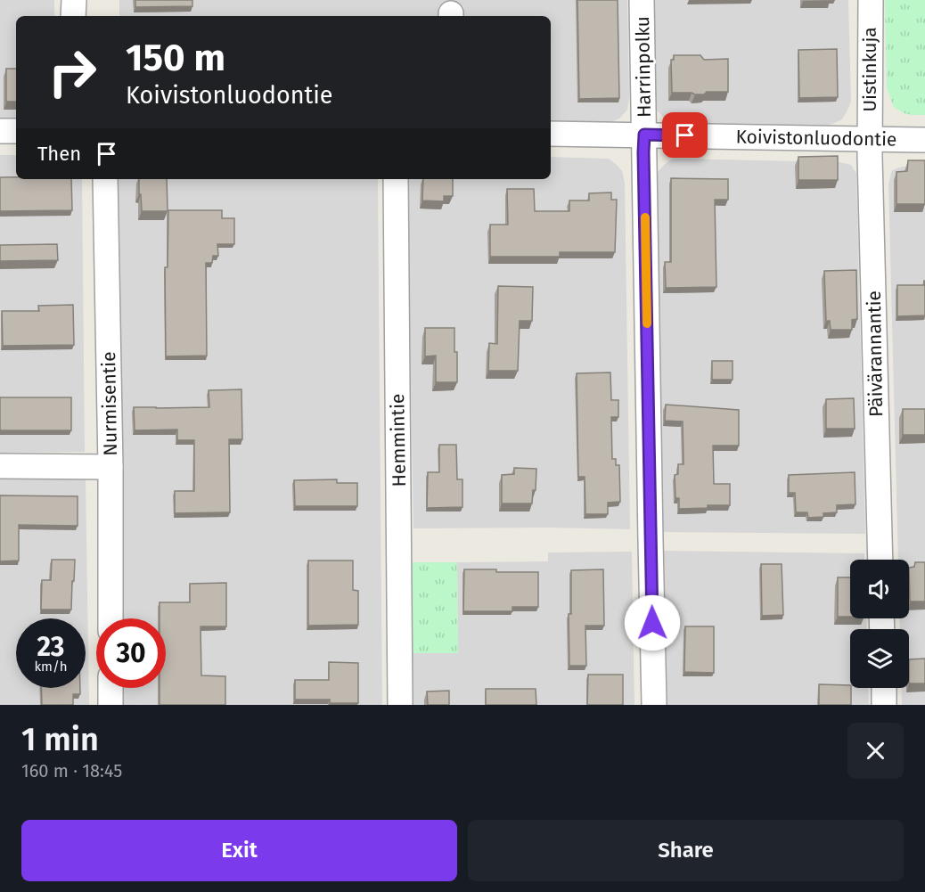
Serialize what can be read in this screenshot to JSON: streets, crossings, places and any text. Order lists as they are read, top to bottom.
{
  "streets": {
    "street": [
      "Harrinpolku",
      "Uistinkuja",
      "Koivistonluodontie",
      "Päivärannantie",
      "Nurmisentie",
      "Hemmintie"
    ]
  },
  "crossings": [
    ["Harrinpolku", "Koivistonluodontie"],
    ["Uistinkuja", "Koivistonluodontie"],
    ["Uistinkuja", "Päivärannantie"],
    ["Koivistonluodontie", "Päivärannantie"]
  ],
  "page": {
    "turn": ["150 m", "Koivistonluodontie"],
    "then": "Then",
    "speed": "23 km/h",
    "limit": "30",
    "heading": ["1 min", "160 m · 18:45"],
    "buttons": ["Exit", "Share"]
  }
}
